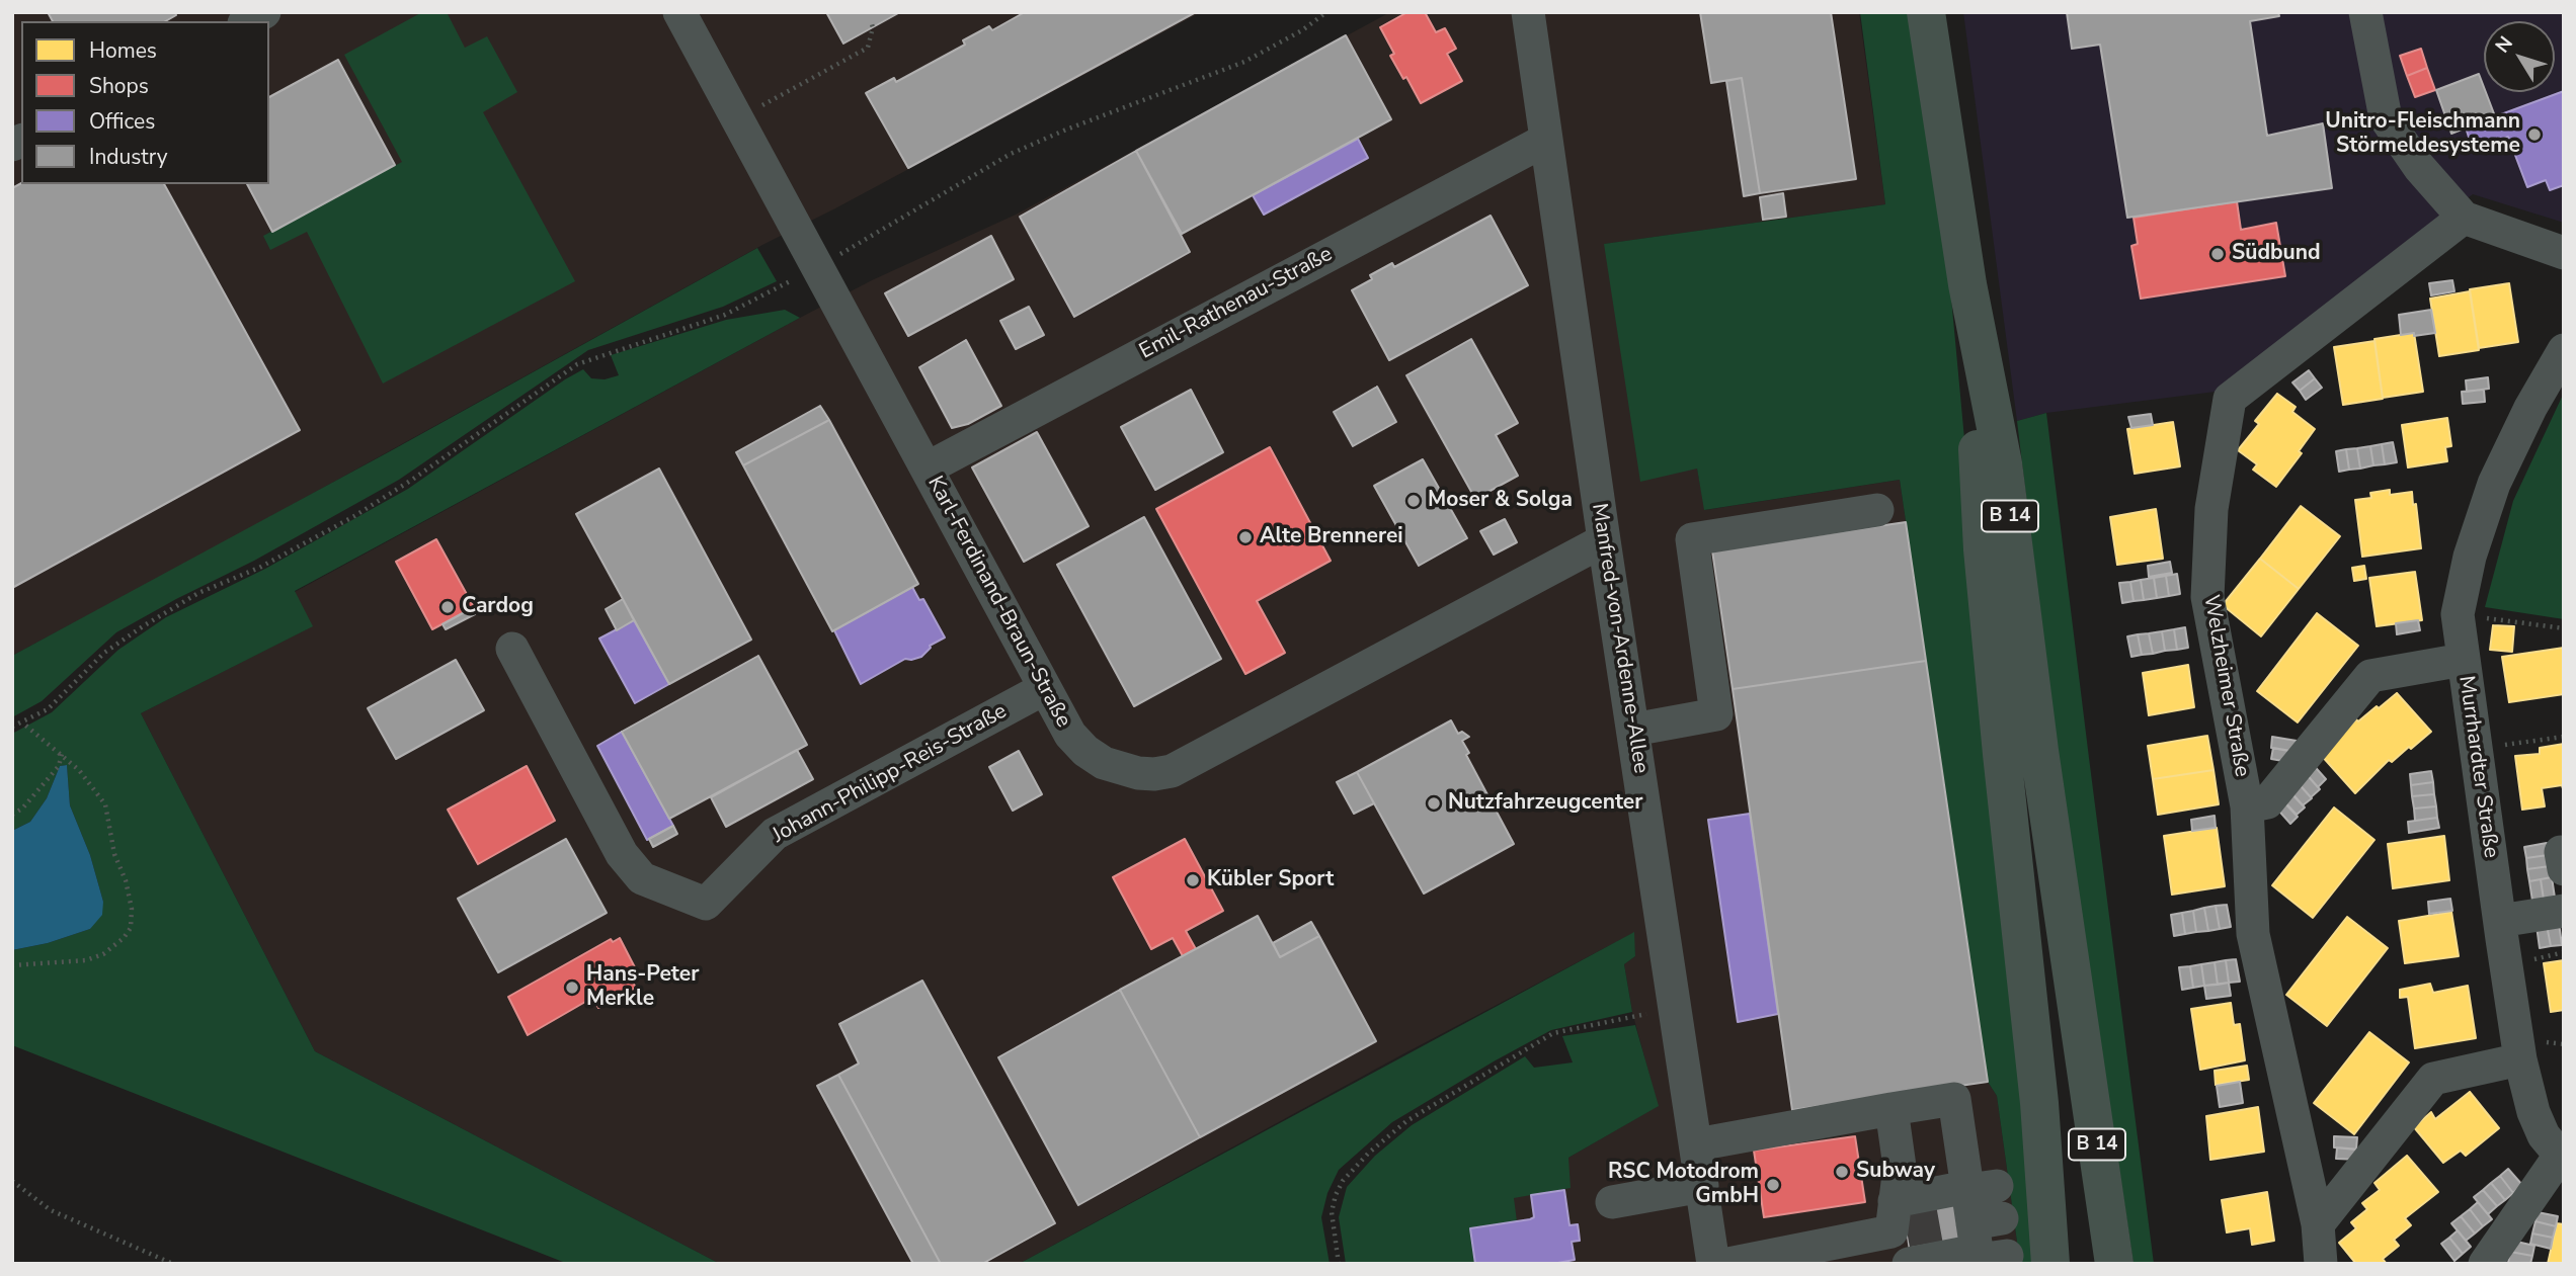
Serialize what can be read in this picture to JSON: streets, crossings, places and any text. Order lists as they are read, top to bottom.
{
  "streets": {
    "main road": ["B 14"],
    "street": [
      "Emil-Rathenau-Straße",
      "Karl-Ferdinand-Braun-Straße",
      "Manfred-von-Ardenne-Allee",
      "Welzheimer Straße",
      "Murrhardter Straße",
      "Johann-Philipp-Reis-Straße"
    ]
  },
  "crossings": [
    ["Emil-Rathenau-Straße", "Karl-Ferdinand-Braun-Straße"],
    ["Emil-Rathenau-Straße", "Manfred-von-Ardenne-Allee"],
    ["Karl-Ferdinand-Braun-Straße", "Manfred-von-Ardenne-Allee"],
    ["Karl-Ferdinand-Braun-Straße", "Johann-Philipp-Reis-Straße"]
  ],
  "places": [
    "Unitro-Fleischmann Störmeldesysteme",
    "Südbund",
    "Moser & Solga",
    "Alte Brennerei",
    "Cardog",
    "Nutzfahrzeugcenter",
    "Kübler Sport",
    "Hans-Peter Merkle",
    "Subway",
    "RSC Motodrom GmbH"
  ],
  "legend": [
    "Homes",
    "Shops",
    "Offices",
    "Industry"
  ],
  "north": "top left"
}
